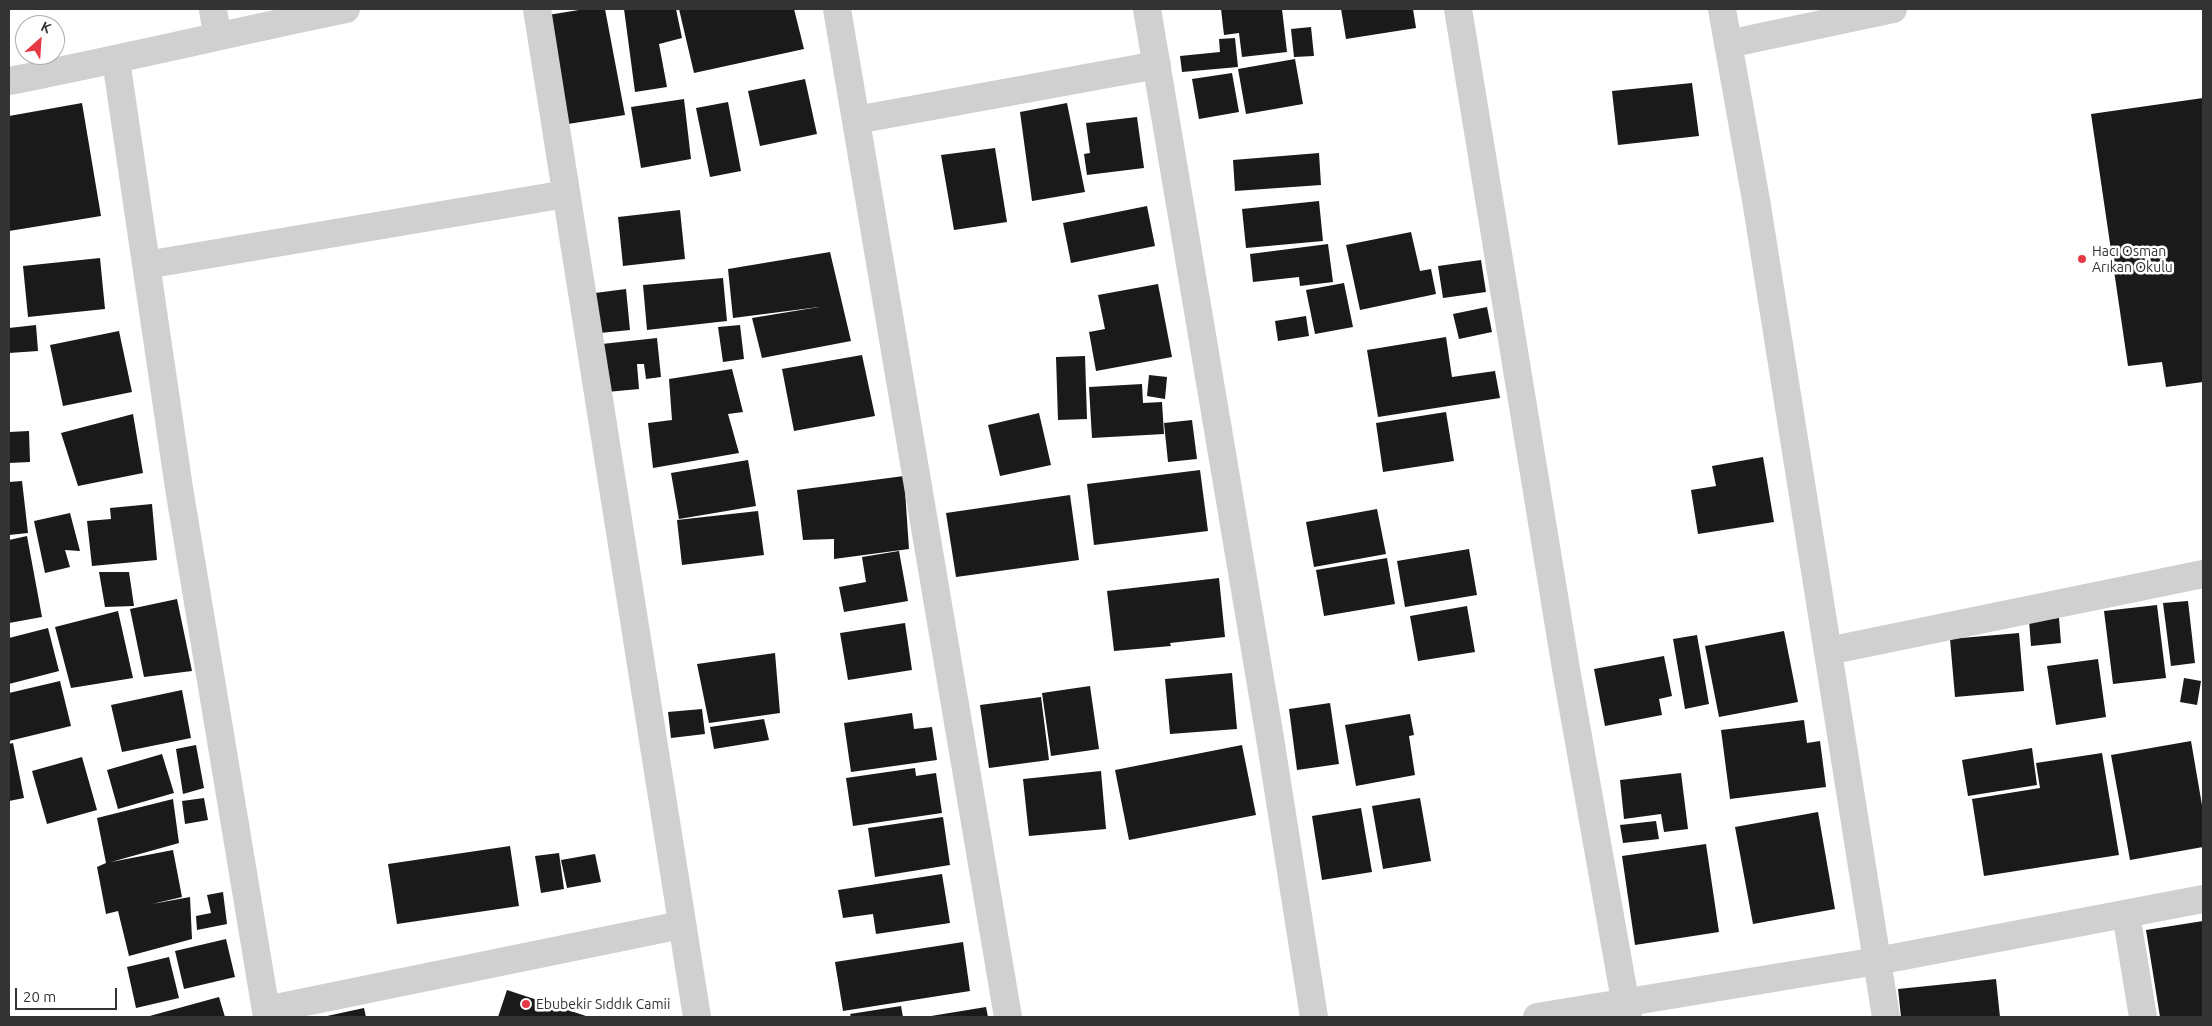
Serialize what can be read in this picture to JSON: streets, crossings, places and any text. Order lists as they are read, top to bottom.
{
  "places": ["Hacı Osman Arıkan Okulu", "Ebubekir Sıddık Camii"],
  "scale_bar": "20 m",
  "north": "top right"
}
